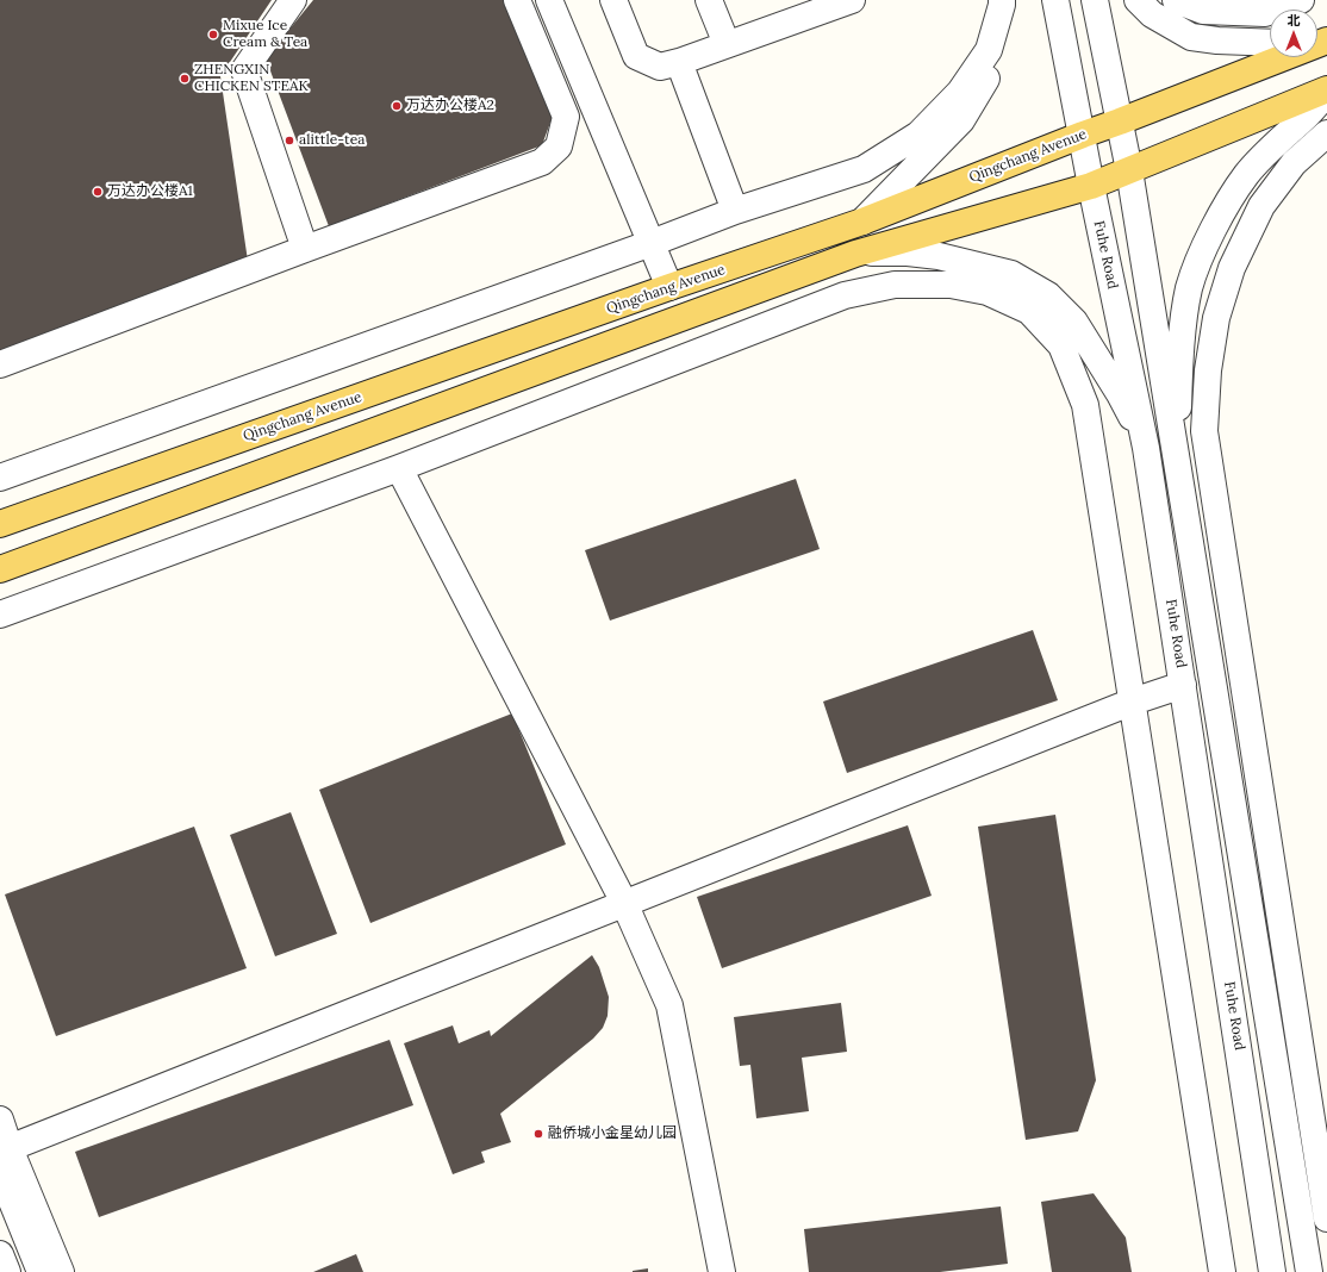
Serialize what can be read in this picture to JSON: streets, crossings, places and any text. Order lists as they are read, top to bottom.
{
  "streets": {
    "main road": ["Qingchang Avenue"],
    "street": ["Fuhe Road"]
  },
  "crossings": [
    ["Qingchang Avenue", "Fuhe Road"]
  ],
  "places": [
    "Mixue Ice Cream & Tea",
    "ZHENGXIN CHICKEN STEAK",
    "万达办公楼A2",
    "alittle-tea",
    "万达办公楼A1",
    "融侨城小金星幼儿园"
  ],
  "north": "top"
}
